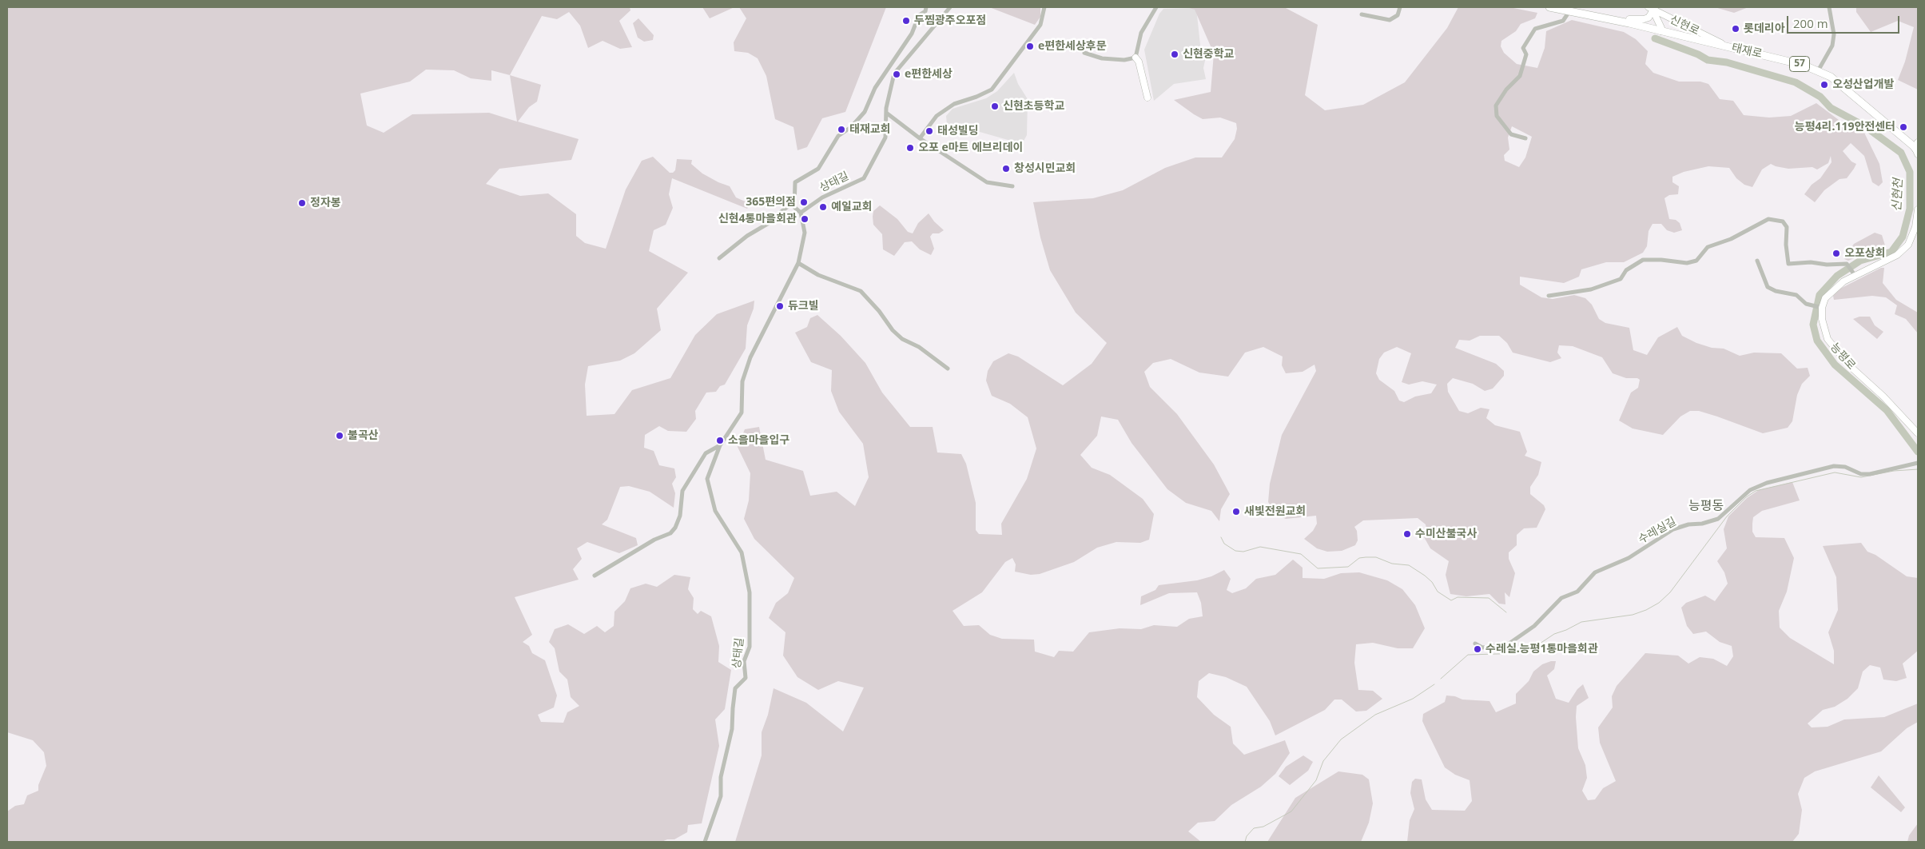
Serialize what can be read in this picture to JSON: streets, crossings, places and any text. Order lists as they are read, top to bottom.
{
  "streets": {
    "main road": [
      "신현로",
      "태재로",
      "57",
      "능평로"
    ],
    "street": ["상태길", "수레실길"]
  },
  "crossings": [
    ["신현로", "태재로"]
  ],
  "districts": ["능평동"],
  "water": ["신현천"],
  "places": [
    "두찜광주오포점",
    "롯데리아",
    "e편한세상후문",
    "신현중학교",
    "e편한세상",
    "오성산업개발",
    "신현초등학교",
    "능평4리.119안전센터",
    "태재교회",
    "태성빌딩",
    "오포 e마트 에브리데이",
    "창성시민교회",
    "365편의점",
    "정자봉",
    "예일교회",
    "신현4통마을회관",
    "오포상회",
    "듀크빌",
    "불곡산",
    "소을마을입구",
    "새빛전원교회",
    "수미산불국사",
    "수레실.능평1통마을회관"
  ],
  "scale_bar": "200 m"
}
